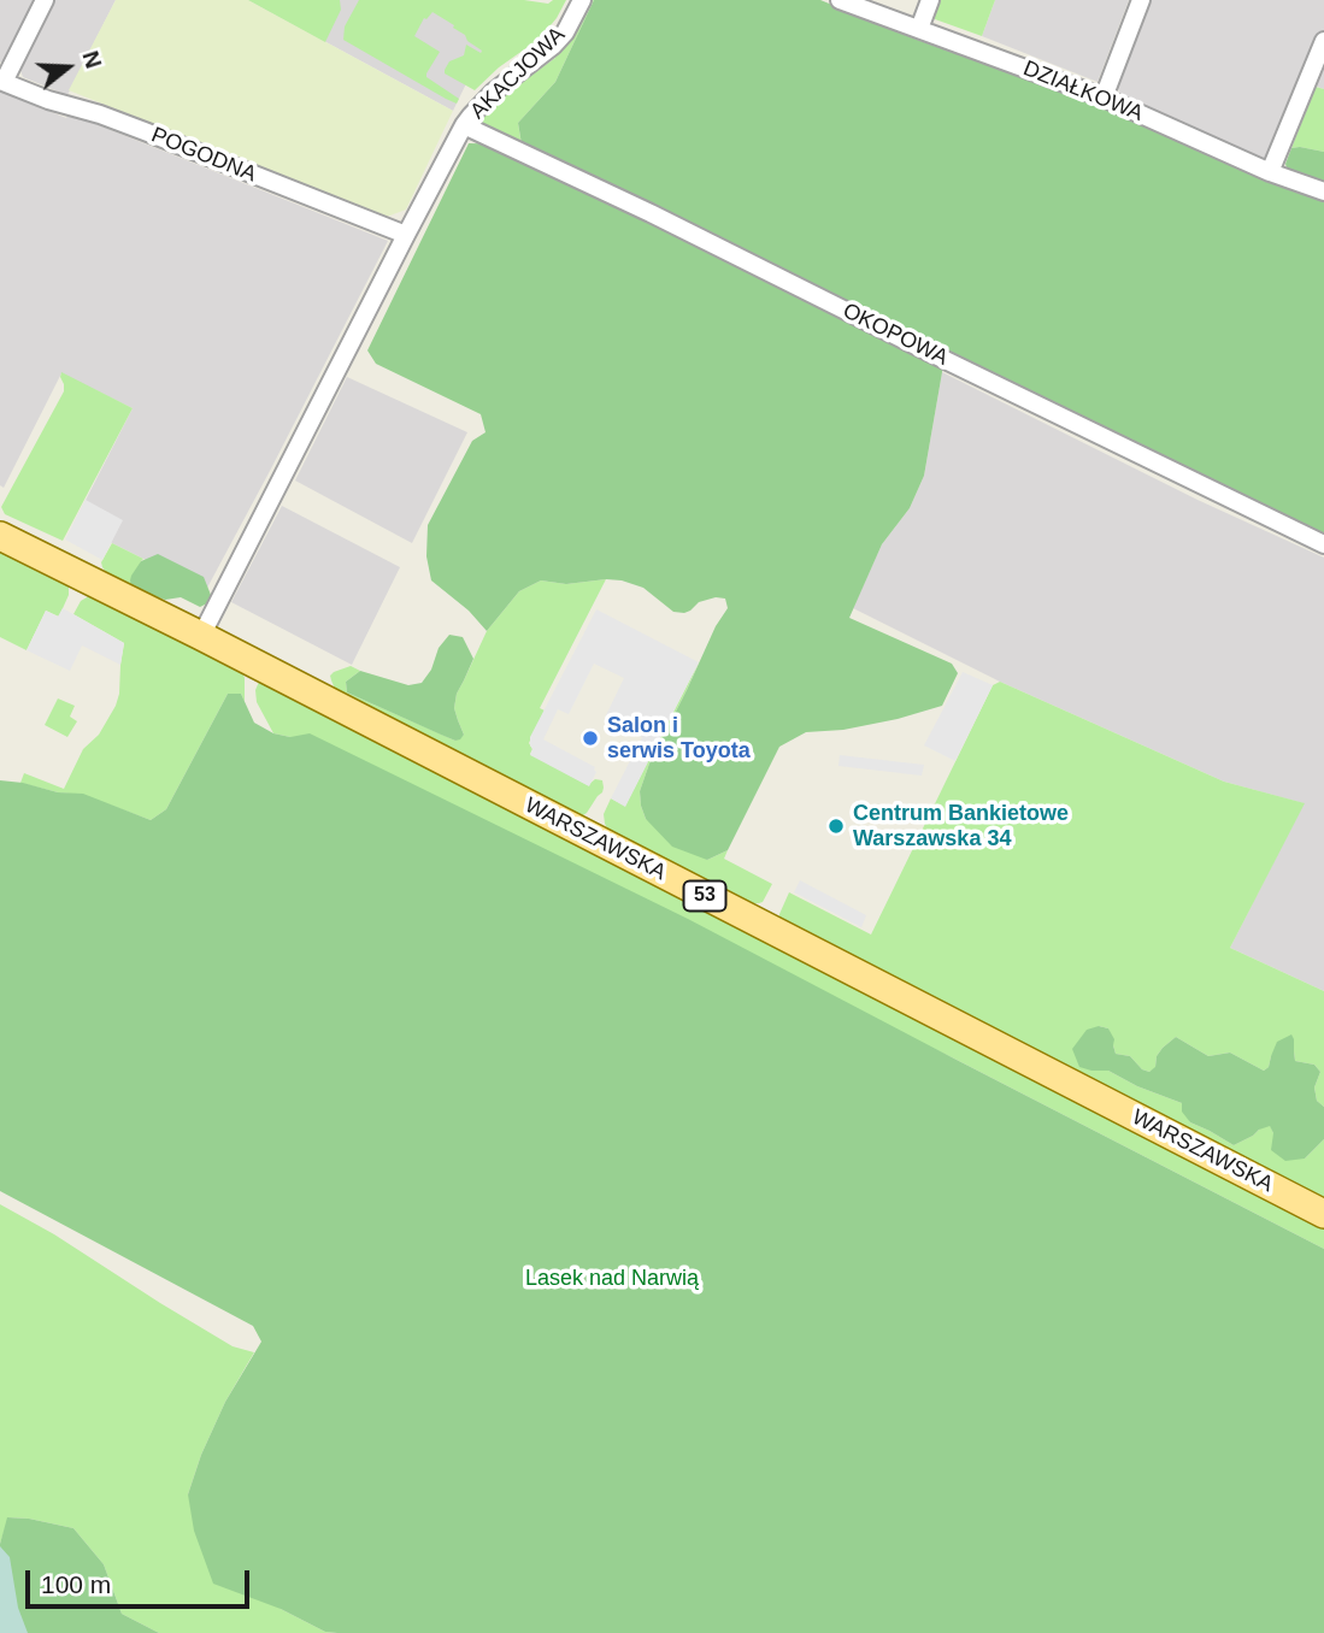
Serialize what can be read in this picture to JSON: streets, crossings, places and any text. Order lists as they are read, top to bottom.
{
  "streets": {
    "main road": ["WARSZAWSKA", "53"],
    "street": [
      "AKACJOWA",
      "DZIAŁKOWA",
      "POGODNA",
      "OKOPOWA"
    ]
  },
  "crossings": [
    ["AKACJOWA", "POGODNA"],
    ["AKACJOWA", "OKOPOWA"],
    ["AKACJOWA", "WARSZAWSKA"]
  ],
  "parks": ["Lasek nad Narwią"],
  "places": ["Salon i serwis Toyota", "Centrum Bankietowe Warszawska 34"],
  "scale_bar": "100 m",
  "north": "right"
}
